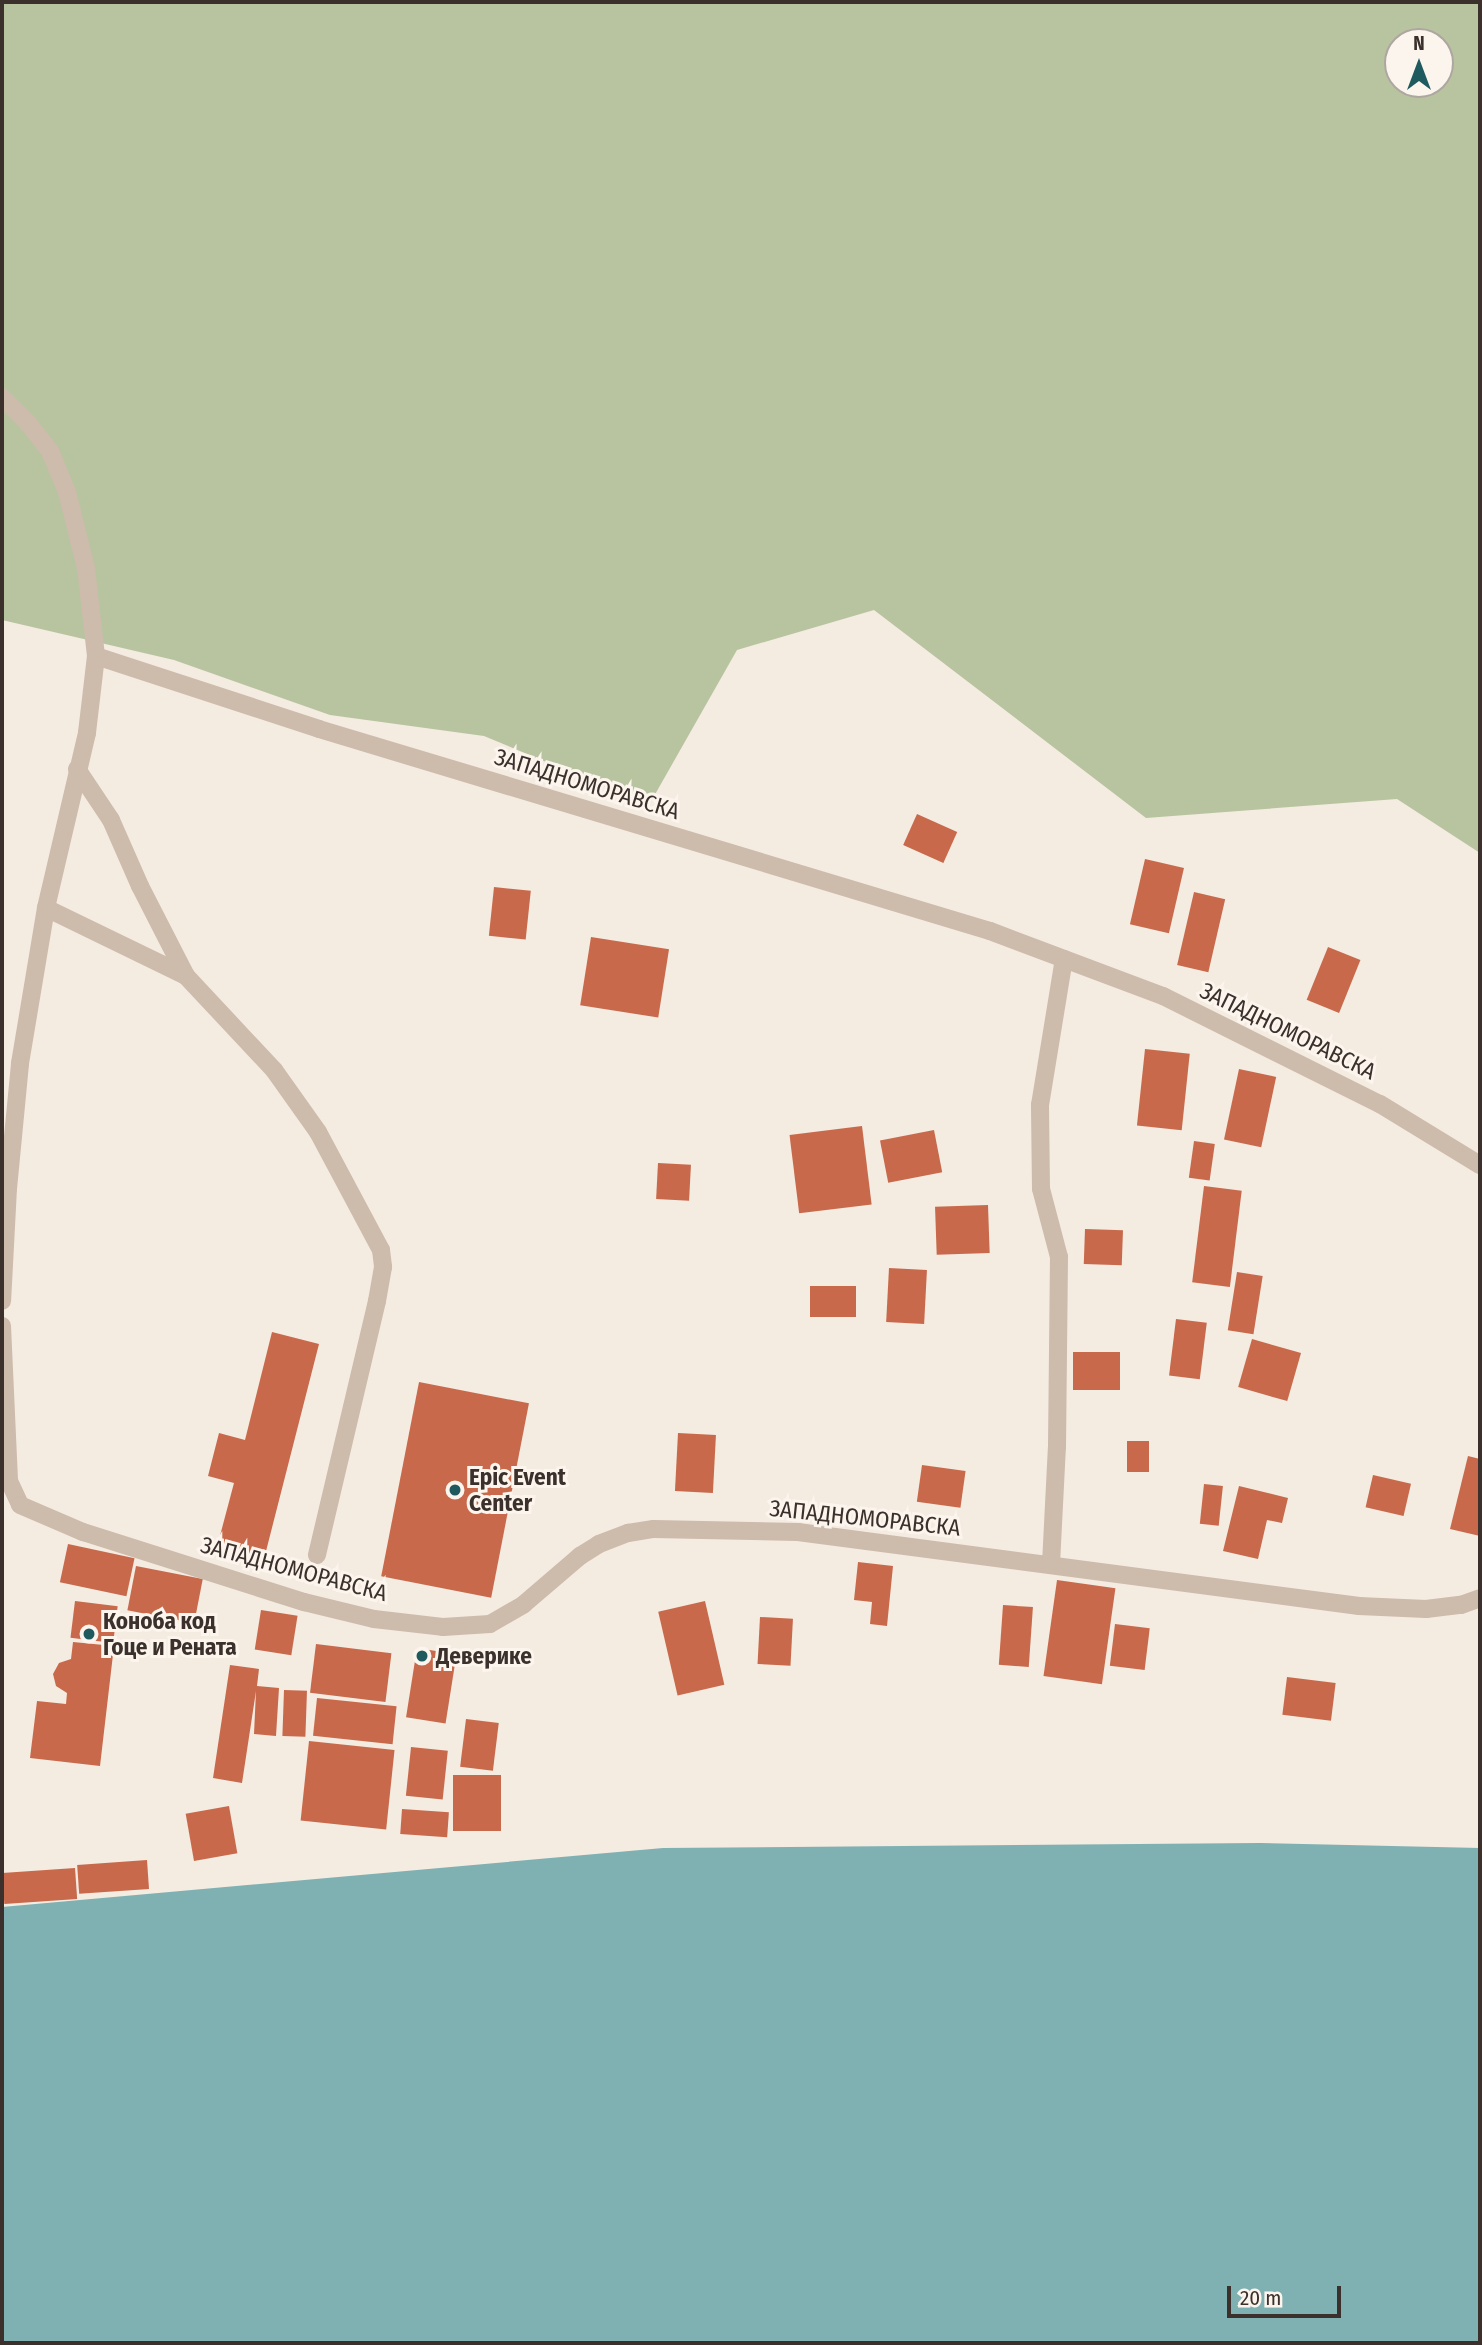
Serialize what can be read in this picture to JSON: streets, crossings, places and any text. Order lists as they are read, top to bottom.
{
  "streets": {
    "street": ["ЗАПАДНОМОРАВСКА"]
  },
  "places": ["Epic Event Center", "Коноба код Гоце и Рената", "Деверике"],
  "scale_bar": "20 m",
  "north": "top"
}
